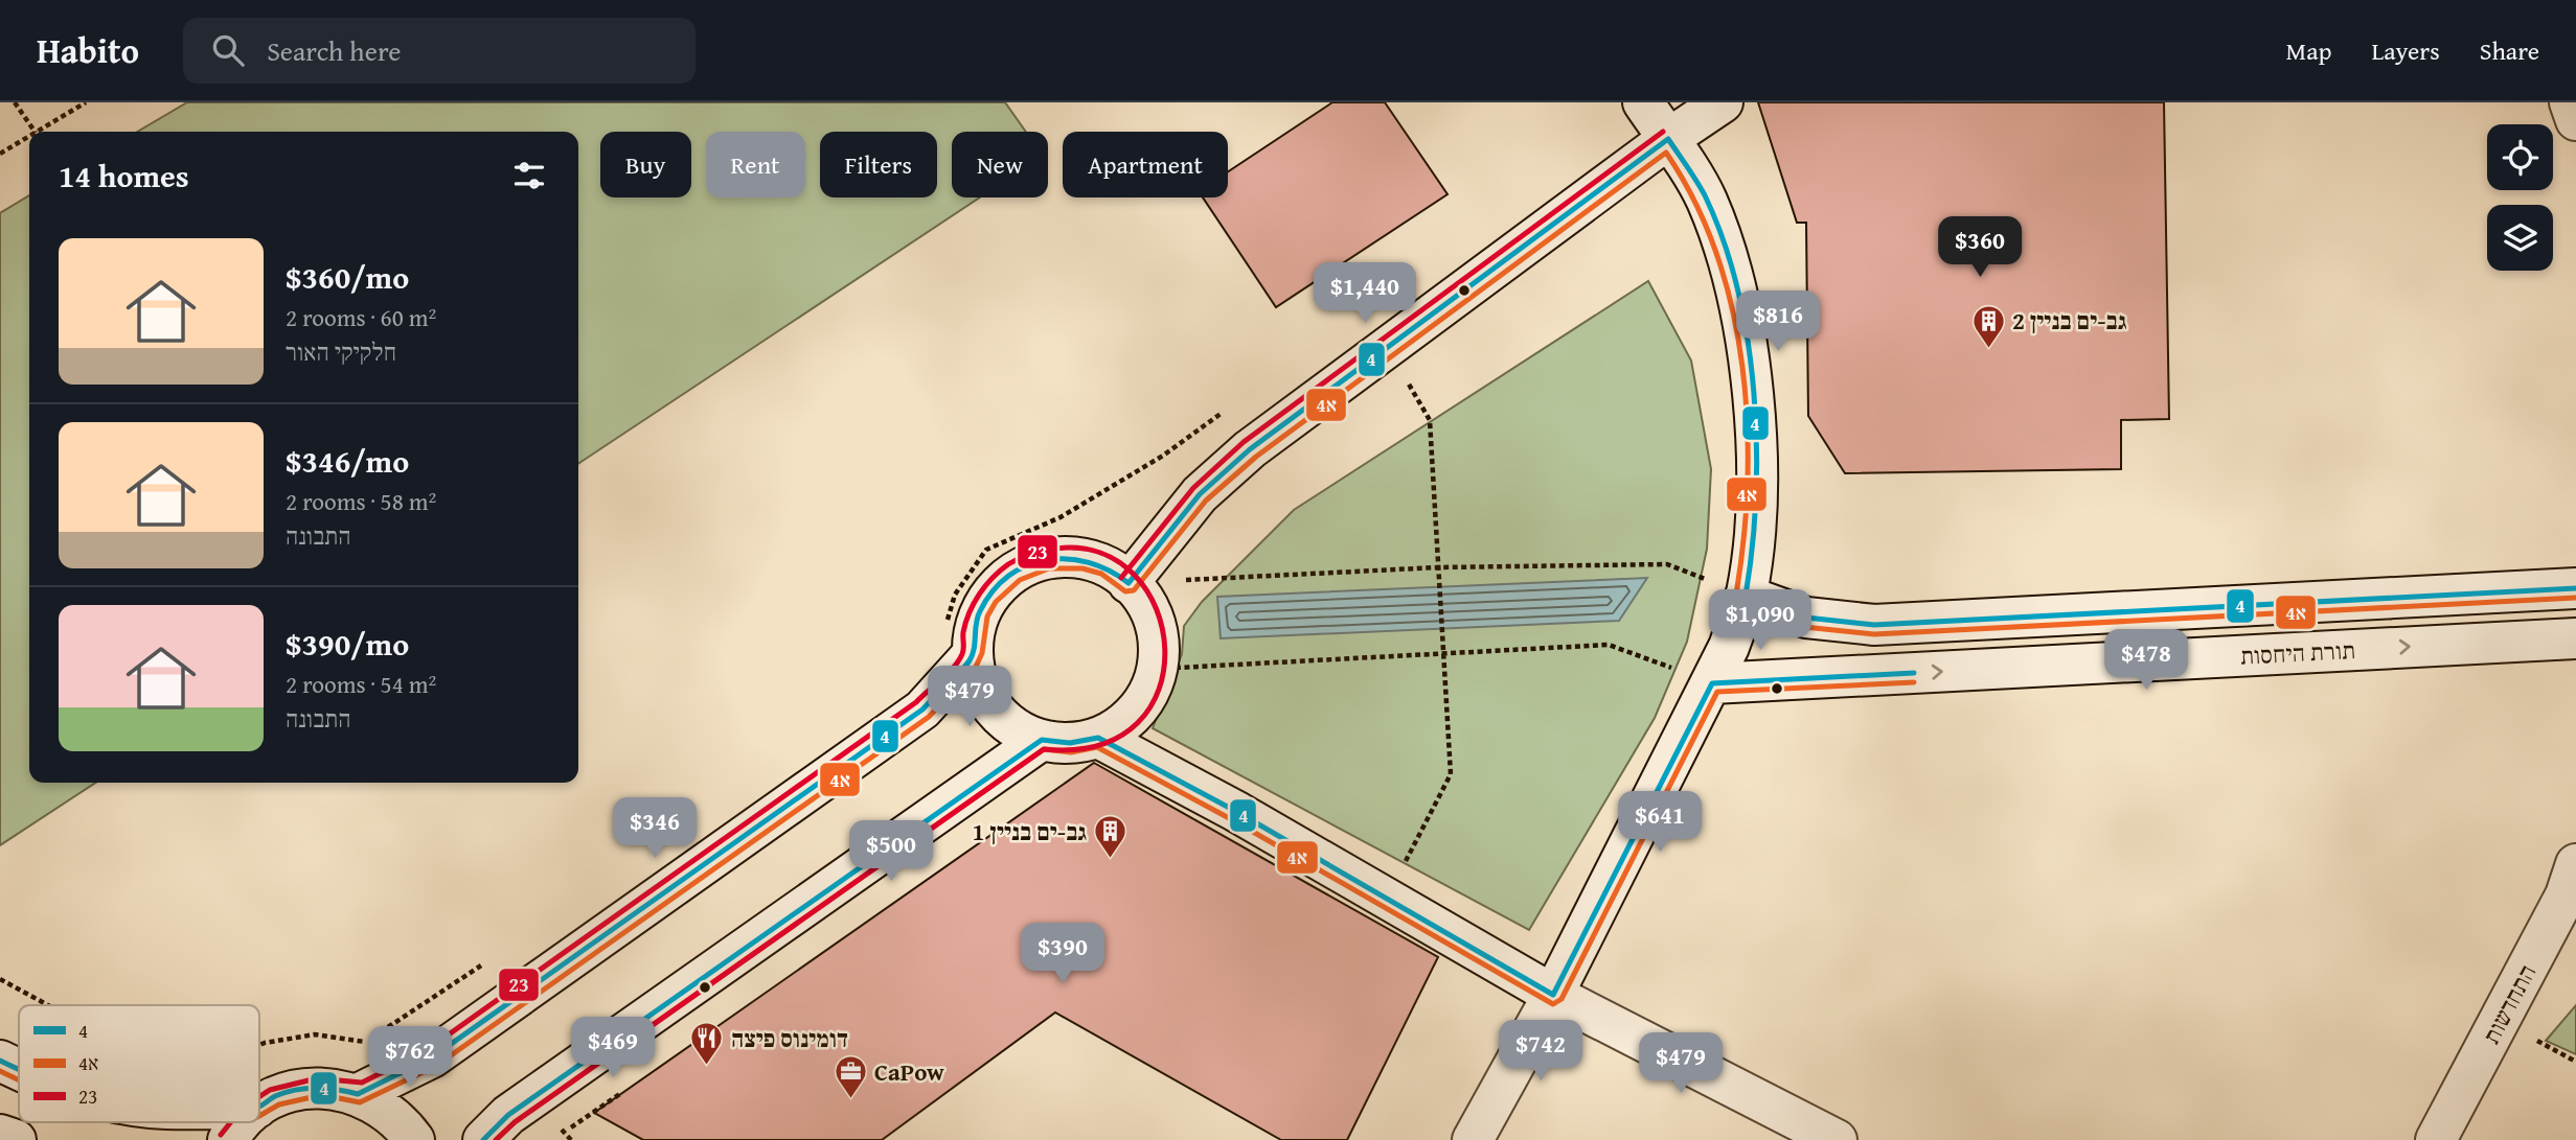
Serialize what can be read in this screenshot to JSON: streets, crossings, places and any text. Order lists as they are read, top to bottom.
{
  "streets": {
    "street": ["תורת היחסות", "התחדשות"]
  },
  "places": {
    "building": ["גב-ים בניין 2", "גב-ים בניין 1"],
    "restaurant": ["דומינוס פיצה"],
    "office": ["CaPow"]
  },
  "lines": ["transit line 23", "transit line 4", "transit line 4א"],
  "legend": ["4", "4א", "23"],
  "page": {
    "header": "Habito",
    "search": "Search here",
    "nav": ["Map", "Layers", "Share"],
    "chip": [
      "Buy",
      "Rent",
      "Filters",
      "New",
      "Apartment"
    ],
    "heading": "14 homes",
    "price": [
      "$360",
      "$1,440",
      "$816",
      "$1,090",
      "$478",
      "$479",
      "$641",
      "$346",
      "$500",
      "$390",
      "$469",
      "$742",
      "$762",
      "$479"
    ],
    "list": [
      {
        "name": "$360/mo",
        "note": "2 rooms · 60 m² · חלקיקי האור"
      },
      {
        "name": "$346/mo",
        "note": "2 rooms · 58 m² · התבונה"
      },
      {
        "name": "$390/mo",
        "note": "2 rooms · 54 m² · התבונה"
      }
    ]
  }
}
